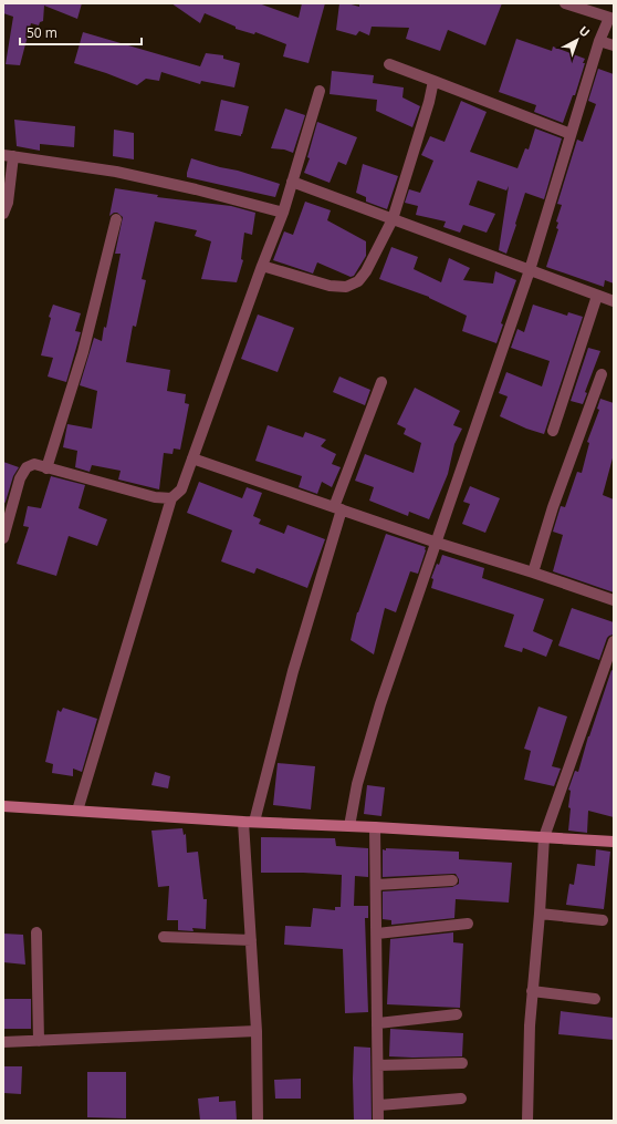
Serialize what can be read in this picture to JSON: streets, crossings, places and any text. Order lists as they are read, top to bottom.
{
  "scale_bar": "50 m",
  "north": "top right"
}
